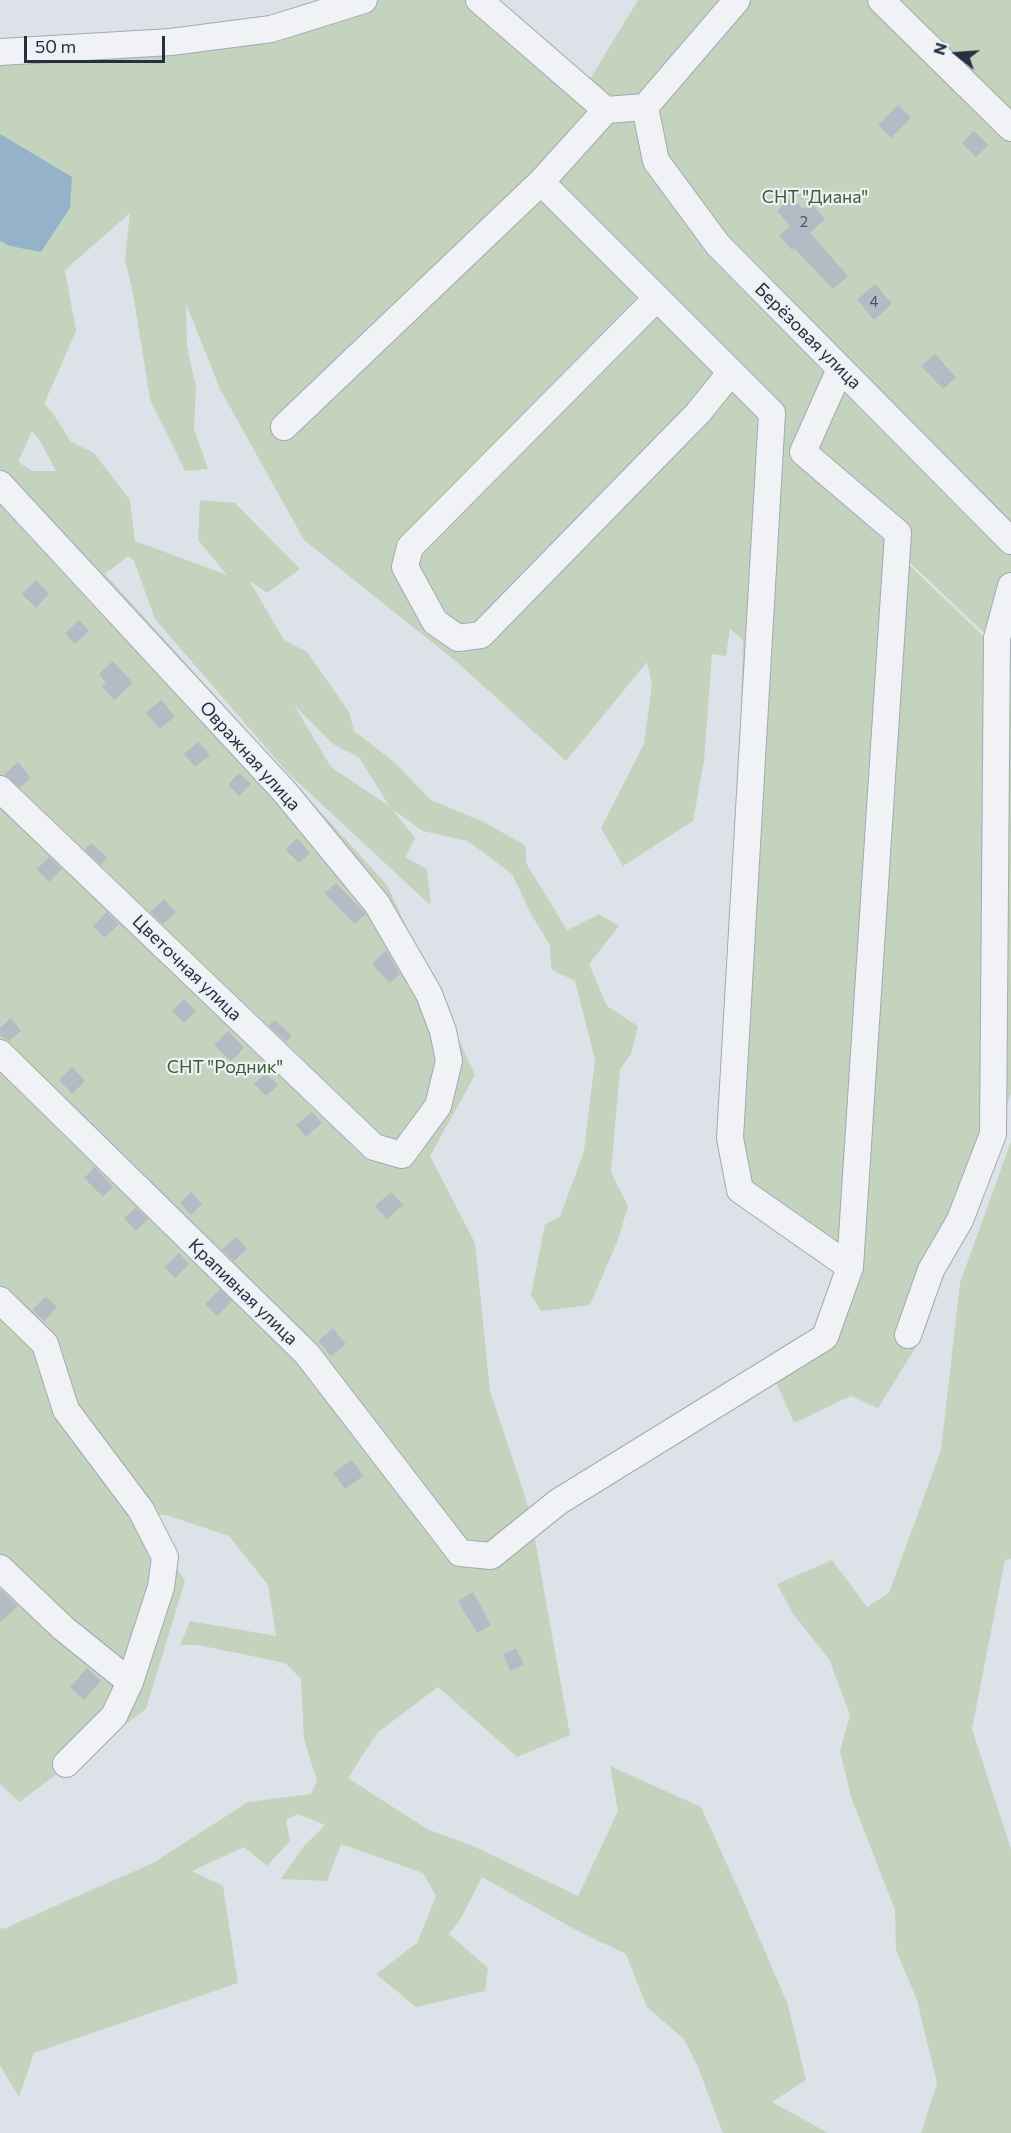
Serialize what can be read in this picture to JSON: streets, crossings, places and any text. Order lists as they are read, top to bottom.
{
  "streets": {
    "street": [
      "Берёзовая улица",
      "Овражная улица",
      "Цветочная улица",
      "Крапивная улица"
    ]
  },
  "crossings": [
    ["Овражная улица", "Цветочная улица"]
  ],
  "parks": ["СНТ \"Диана\"", "СНТ \"Родник\""],
  "house_numbers": ["2", "4"],
  "scale_bar": "50 m",
  "north": "left"
}
